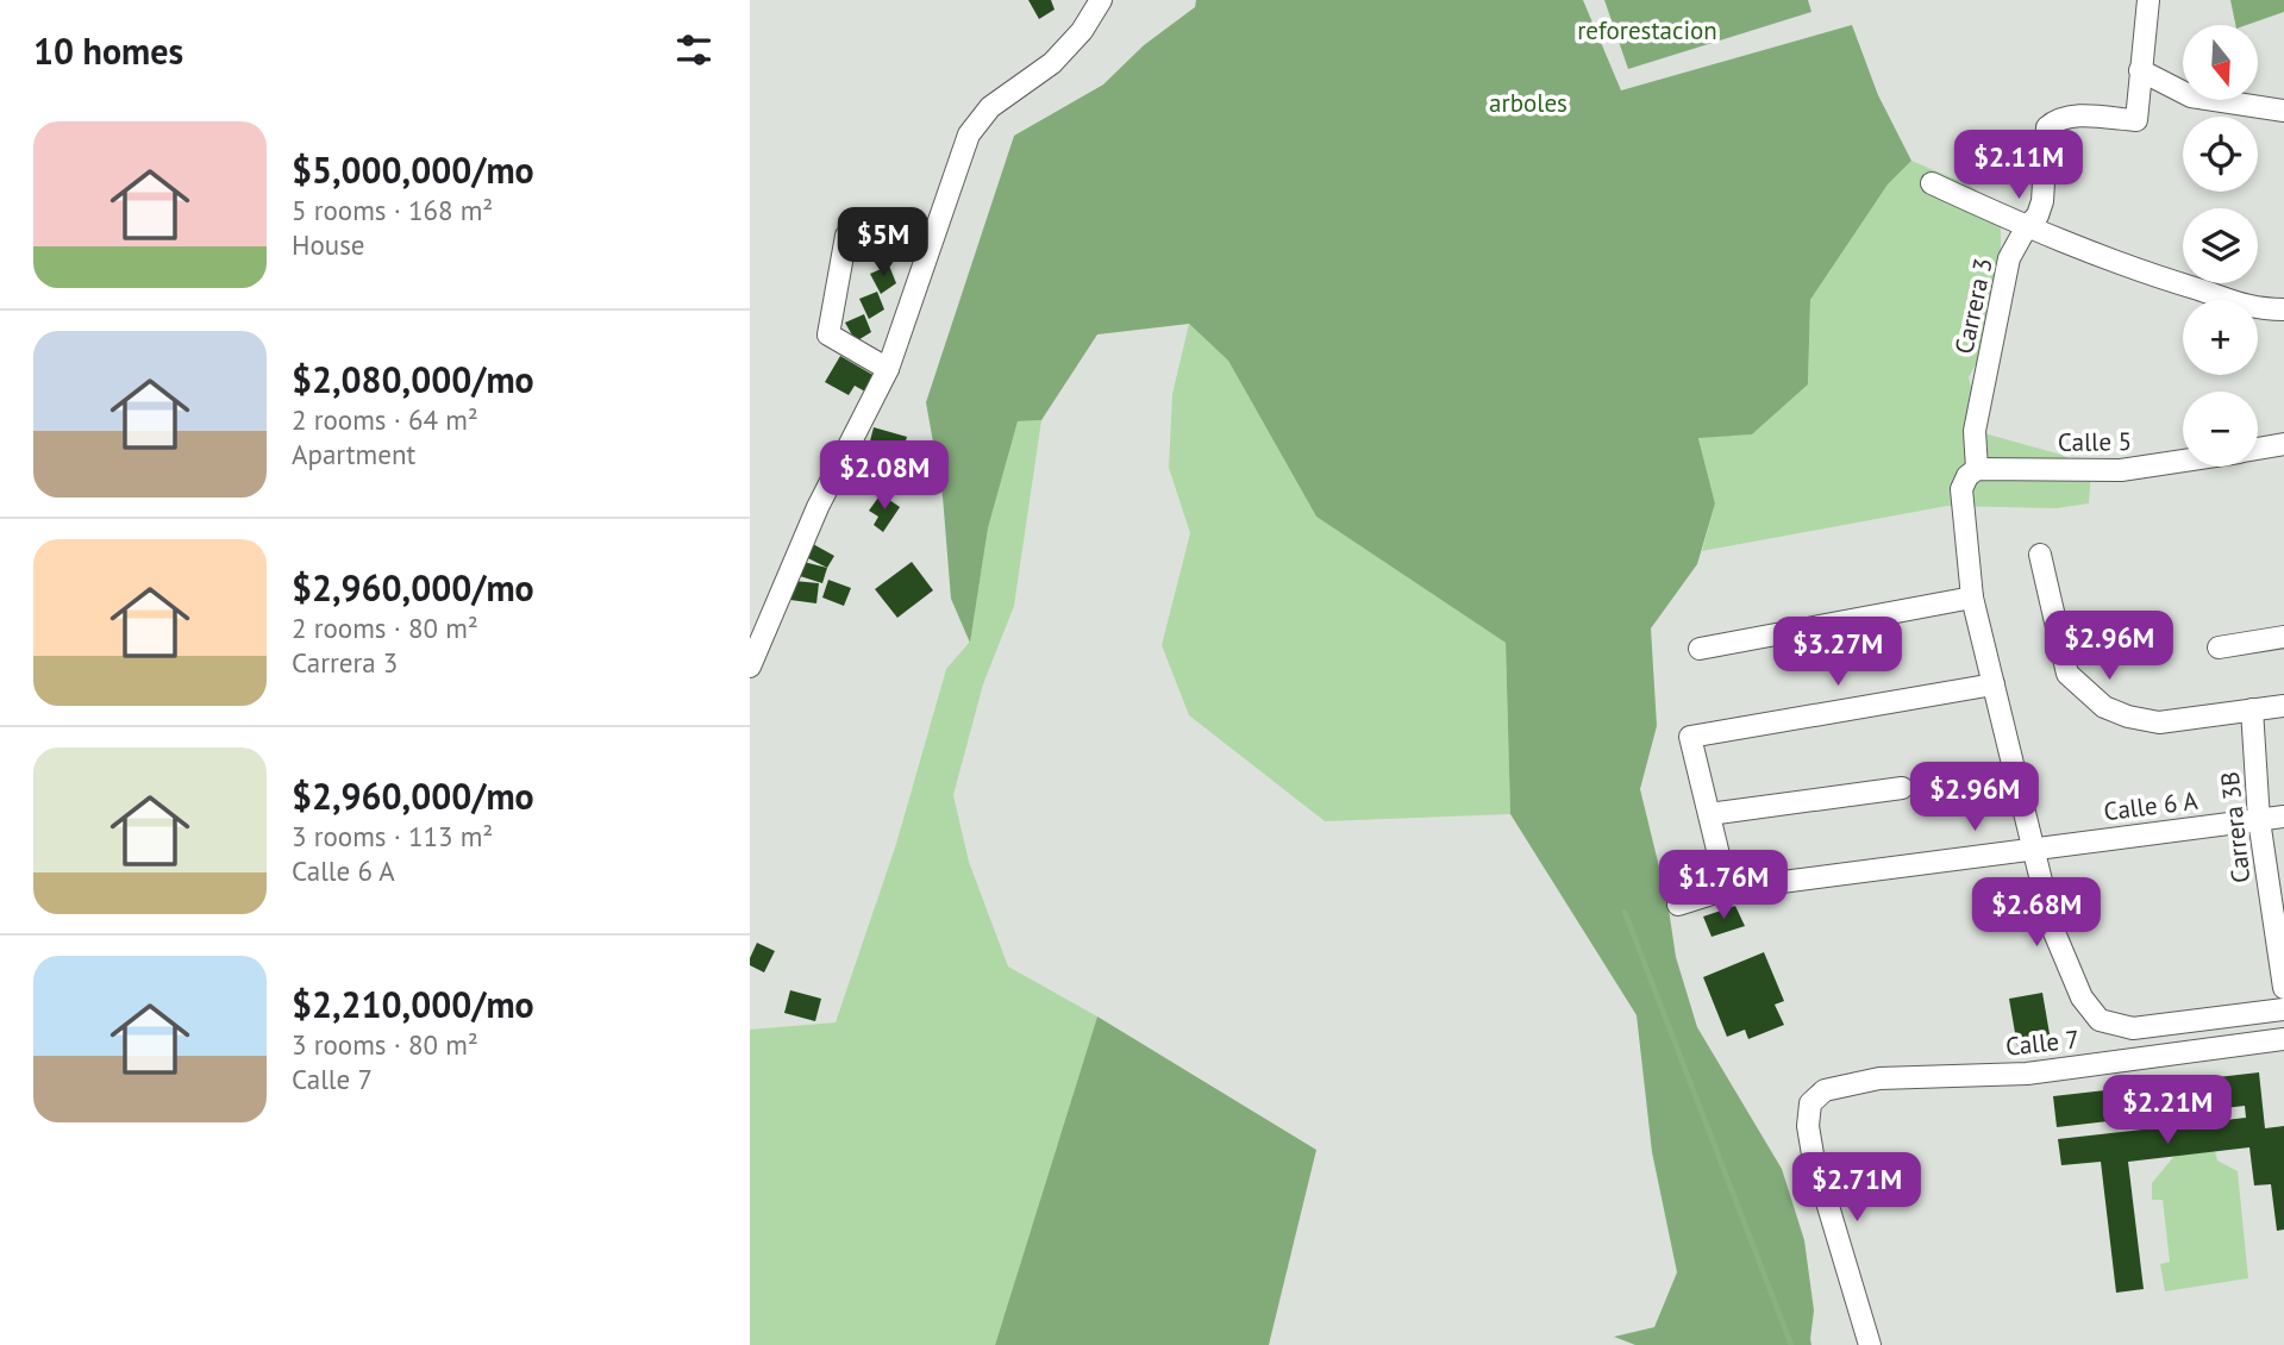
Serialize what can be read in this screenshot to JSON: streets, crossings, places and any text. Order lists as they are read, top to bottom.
{
  "streets": {
    "street": [
      "Carrera 3",
      "Calle 5",
      "Calle 6 A",
      "Carrera 3B",
      "Calle 7"
    ]
  },
  "crossings": [
    ["Carrera 3", "Calle 5"],
    ["Calle 6 A", "Carrera 3B"]
  ],
  "parks": ["reforestacion", "arboles"],
  "north": "bottom",
  "page": {
    "heading": "10 homes",
    "map_buttons": ["+", "−"],
    "list": [
      {
        "name": "$5,000,000/mo",
        "note": "5 rooms · 168 m² · House"
      },
      {
        "name": "$2,080,000/mo",
        "note": "2 rooms · 64 m² · Apartment"
      },
      {
        "name": "$2,960,000/mo",
        "note": "2 rooms · 80 m² · Carrera 3"
      },
      {
        "name": "$2,960,000/mo",
        "note": "3 rooms · 113 m² · Calle 6 A"
      },
      {
        "name": "$2,210,000/mo",
        "note": "3 rooms · 80 m² · Calle 7"
      }
    ],
    "price": [
      "$2.11M",
      "$5M",
      "$2.08M",
      "$2.96M",
      "$3.27M",
      "$2.96M",
      "$1.76M",
      "$2.68M",
      "$2.21M",
      "$2.71M"
    ]
  }
}
